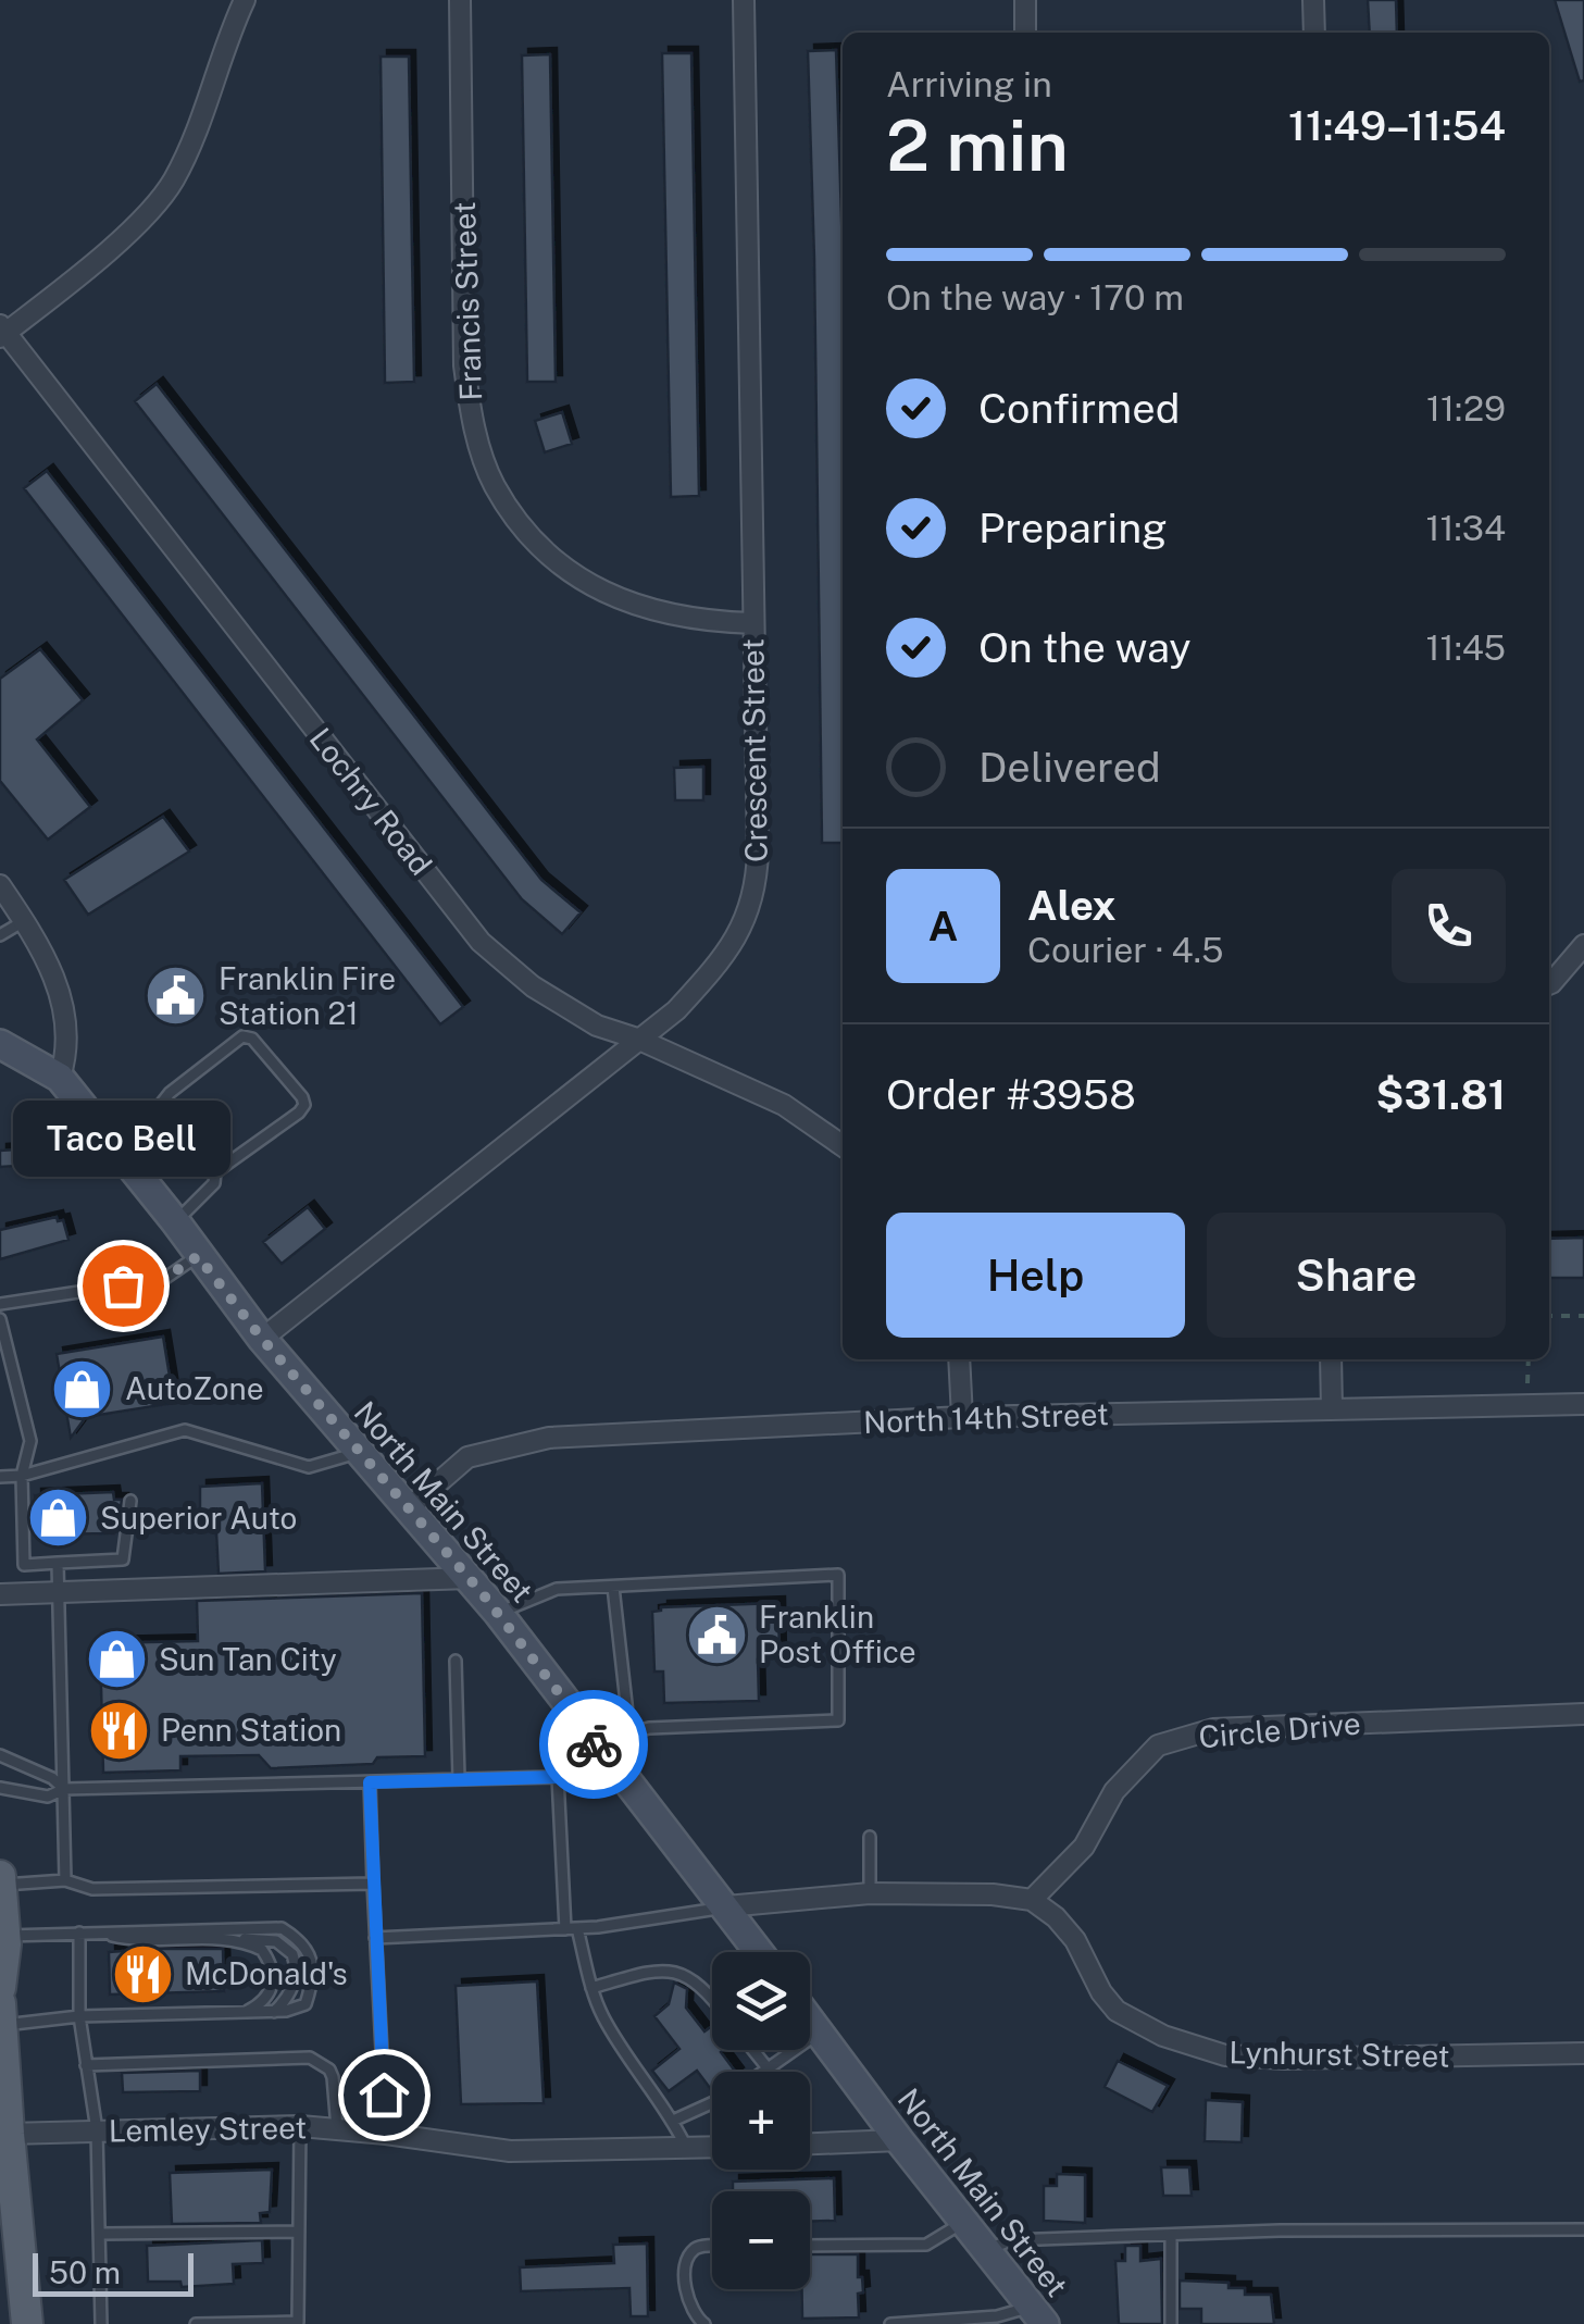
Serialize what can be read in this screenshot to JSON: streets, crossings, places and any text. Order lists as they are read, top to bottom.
{
  "streets": {
    "street": [
      "Francis Street",
      "Crescent Street",
      "Lochry Road",
      "North 14th Street",
      "North Main Street",
      "Circle Drive",
      "Lynhurst Street",
      "Lemley Street"
    ]
  },
  "crossings": [
    ["Francis Street", "Crescent Street"],
    ["Crescent Street", "Lochry Road"],
    ["Crescent Street", "North Main Street"],
    ["North 14th Street", "North Main Street"],
    ["Circle Drive", "Lynhurst Street"]
  ],
  "places": {
    "public building": ["Franklin Fire Station 21", "Franklin Post Office"],
    "other": ["Taco Bell"],
    "shop": ["AutoZone", "Superior Auto", "Sun Tan City"],
    "restaurant": ["Penn Station", "McDonald's"]
  },
  "scale_bar": "50 m",
  "page": {
    "heading": ["2 min", "Arriving in", "11:49–11:54"],
    "panel": [
      "Alex",
      "Courier · 4.5",
      "Order #3958",
      "$31.81"
    ],
    "bar": "On the way · 170 m",
    "list": [
      ["Confirmed", "11:29"],
      ["Preparing", "11:34"],
      ["On the way", "11:45"],
      "Delivered"
    ],
    "round": "A",
    "bubble": "Taco Bell",
    "buttons": ["Help", "Share"],
    "map_buttons": ["+", "−"],
    "scale": "50 m"
  }
}
